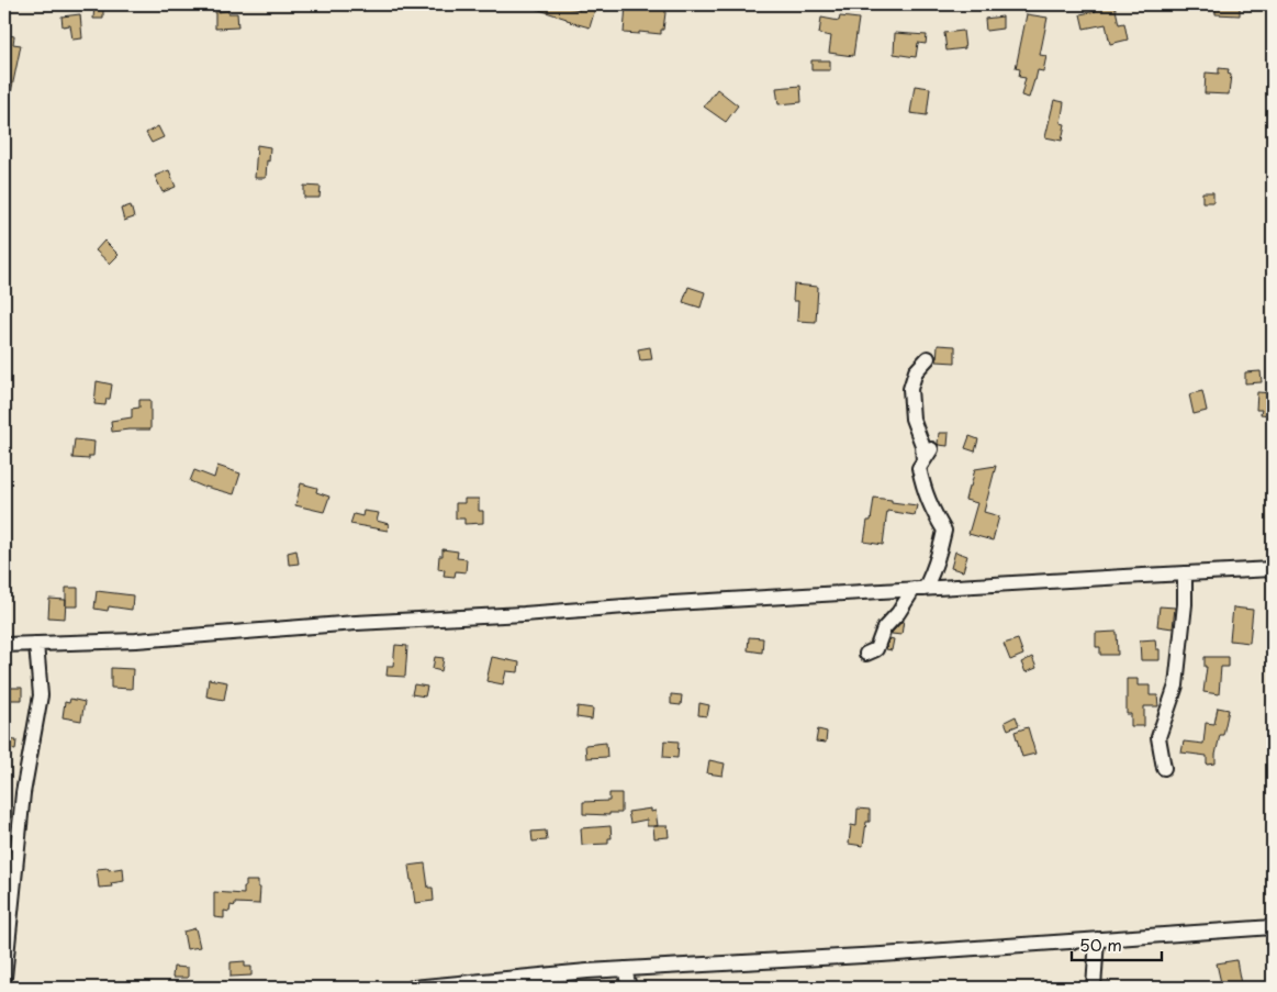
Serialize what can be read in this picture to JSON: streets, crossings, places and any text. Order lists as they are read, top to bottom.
{
  "scale_bar": "50 m"
}
